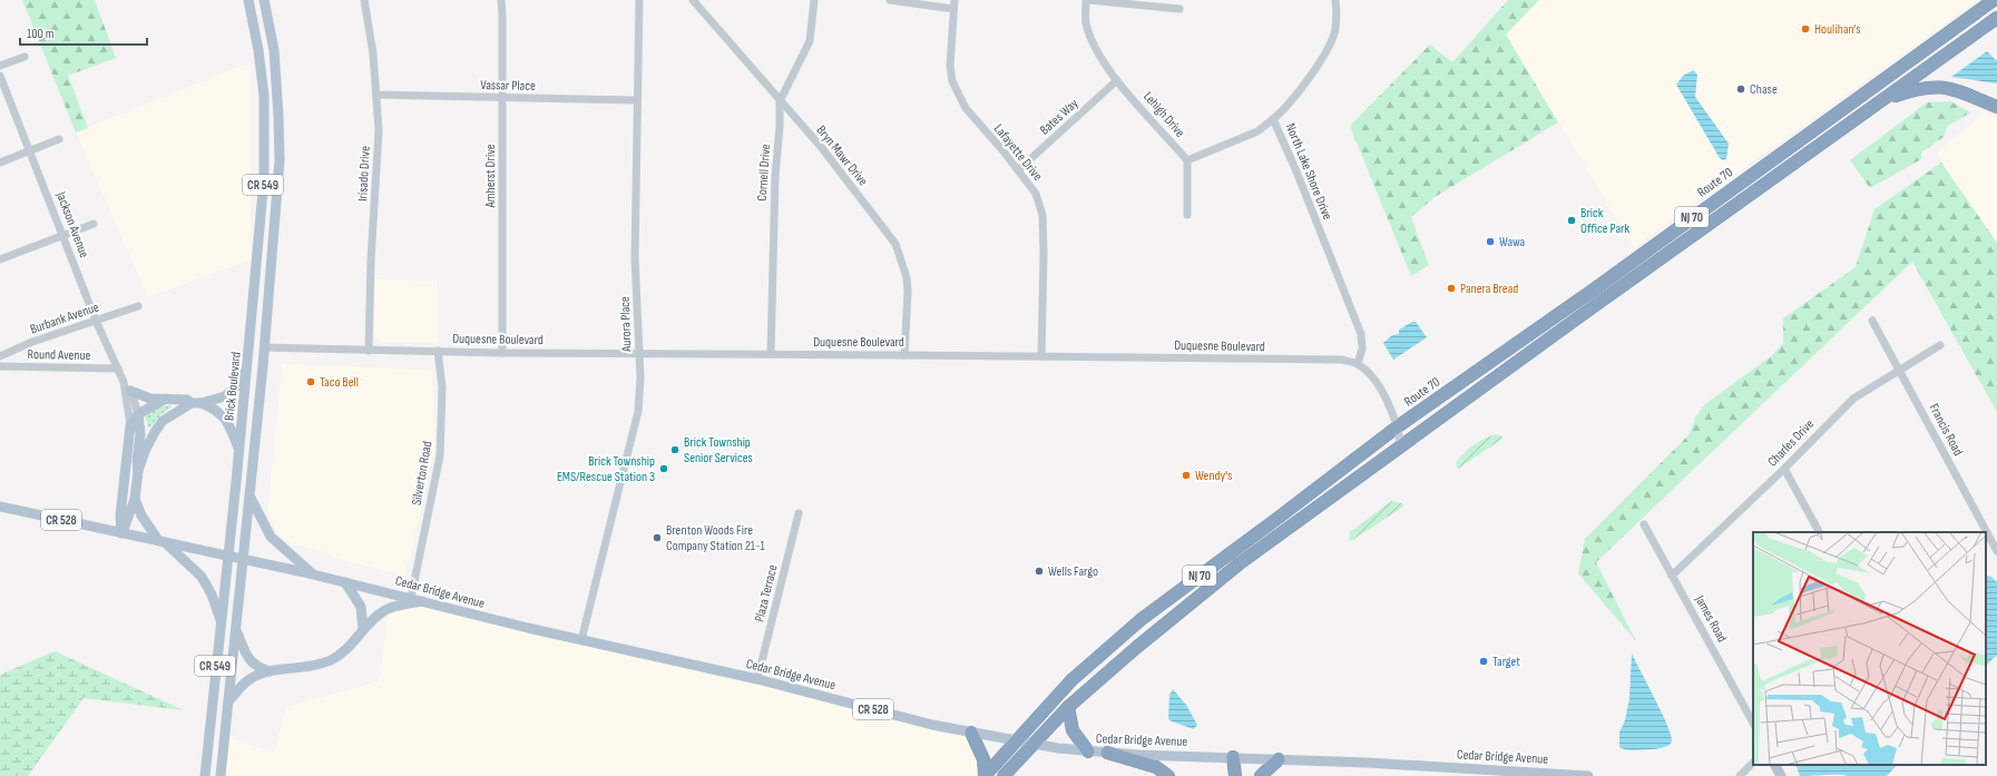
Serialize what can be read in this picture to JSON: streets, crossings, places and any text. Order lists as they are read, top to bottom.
{
  "streets": {
    "highway": ["Route 70", "NJ 70"],
    "main road": [
      "CR 549",
      "Jackson Avenue",
      "Brick Boulevard",
      "CR 528",
      "Cedar Bridge Avenue"
    ],
    "street": [
      "Vassar Place",
      "Lehigh Drive",
      "Bates Way",
      "Lafayette Drive",
      "Bryn Mawr Drive",
      "North Lake Shore Drive",
      "Cornell Drive",
      "Irisado Drive",
      "Amherst Drive",
      "Burbank Avenue",
      "Aurora Place",
      "Duquesne Boulevard",
      "Round Avenue",
      "Francis Road",
      "Charles Drive",
      "Silverton Road",
      "Plaza Terrace",
      "James Road"
    ]
  },
  "crossings": [
    ["Vassar Place", "Irisado Drive"],
    ["Vassar Place", "Amherst Drive"],
    ["Vassar Place", "Aurora Place"],
    ["Lehigh Drive", "Bates Way"],
    ["Bates Way", "Lafayette Drive"],
    ["Lafayette Drive", "Duquesne Boulevard"],
    ["Bryn Mawr Drive", "Cornell Drive"],
    ["Bryn Mawr Drive", "Duquesne Boulevard"],
    ["North Lake Shore Drive", "Duquesne Boulevard"],
    ["Cornell Drive", "Duquesne Boulevard"],
    ["Irisado Drive", "Duquesne Boulevard"],
    ["Amherst Drive", "Duquesne Boulevard"],
    ["Route 70", "NJ 70"],
    ["NJ 70", "Cedar Bridge Avenue"],
    ["Jackson Avenue", "Burbank Avenue"],
    ["Jackson Avenue", "Round Avenue"],
    ["Jackson Avenue", "Brick Boulevard"],
    ["Jackson Avenue", "Cedar Bridge Avenue"],
    ["Aurora Place", "Duquesne Boulevard"],
    ["Aurora Place", "Cedar Bridge Avenue"],
    ["Duquesne Boulevard", "Brick Boulevard"],
    ["Duquesne Boulevard", "Silverton Road"],
    ["Brick Boulevard", "Cedar Bridge Avenue"],
    ["Francis Road", "Charles Drive"],
    ["Charles Drive", "James Road"],
    ["Silverton Road", "Cedar Bridge Avenue"],
    ["Cedar Bridge Avenue", "Plaza Terrace"]
  ],
  "places": [
    "Houlihan's",
    "Chase",
    "Brick Office Park",
    "Wawa",
    "Panera Bread",
    "Taco Bell",
    "Brick Township Senior Services",
    "Brick Township EMS/Rescue Station 3",
    "Wendy's",
    "Brenton Woods Fire Company Station 21-1",
    "Wells Fargo",
    "Target"
  ],
  "scale_bar": "100 m"
}
